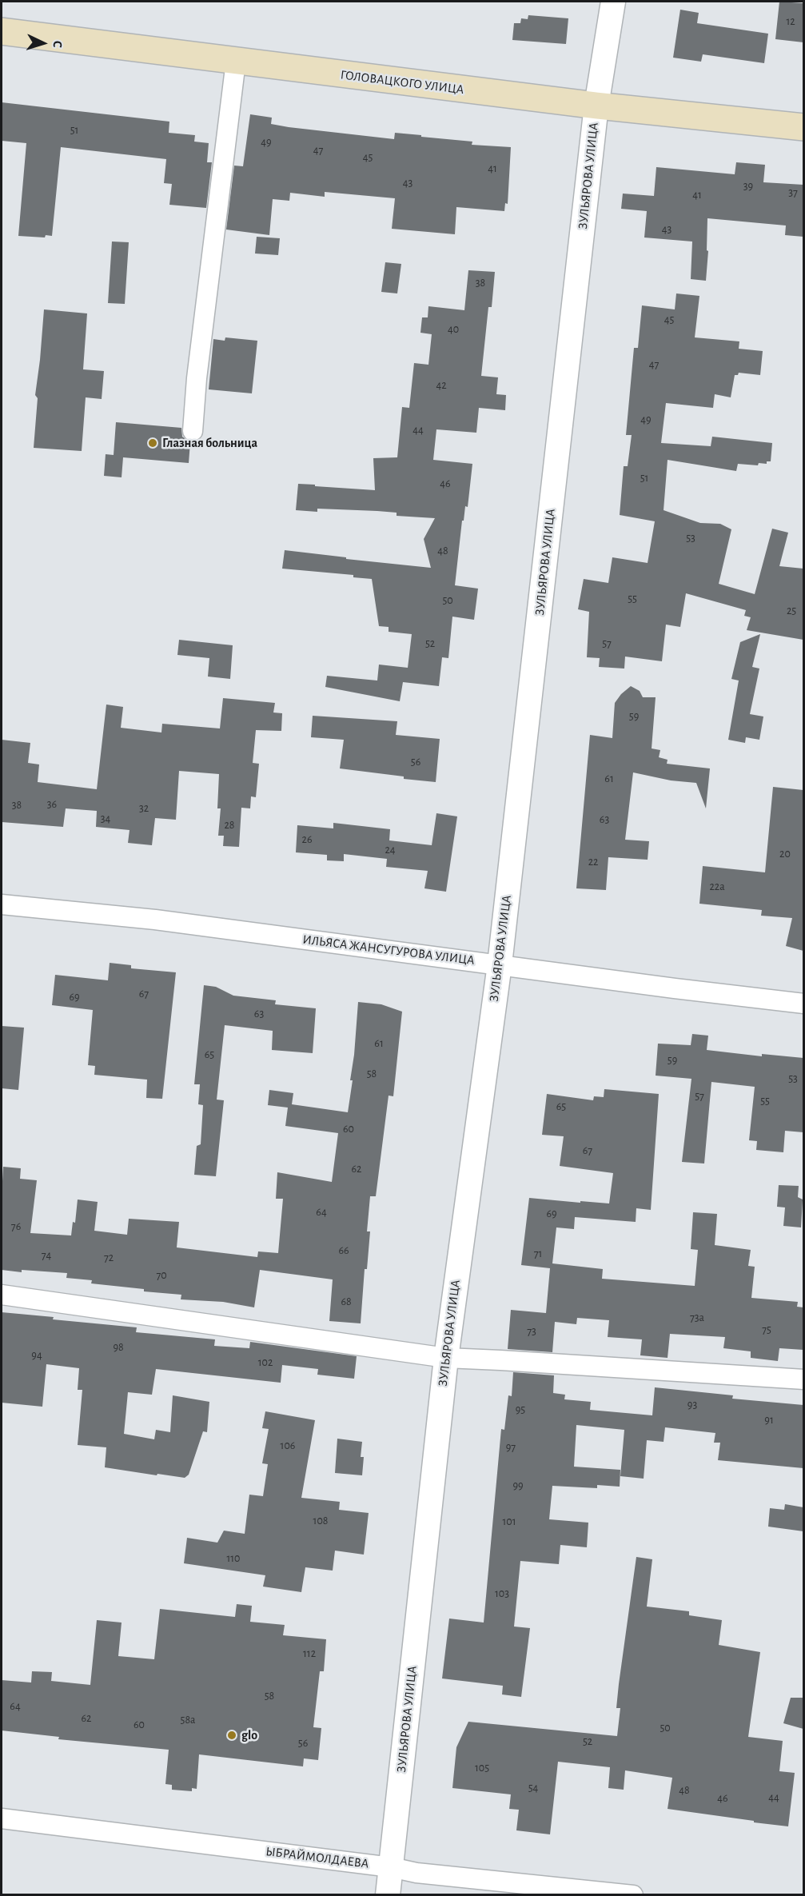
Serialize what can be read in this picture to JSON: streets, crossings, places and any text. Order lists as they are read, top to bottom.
{
  "streets": {
    "main road": ["ГОЛОВАЦКОГО УЛИЦА"],
    "street": ["ЗУЛЬЯРОВА УЛИЦА", "ИЛЬЯСА ЖАНСУГУРОВА УЛИЦА", "ЫБРАЙМОЛДАЕВА"]
  },
  "crossings": [
    ["ГОЛОВАЦКОГО УЛИЦА", "ЗУЛЬЯРОВА УЛИЦА"],
    ["ЗУЛЬЯРОВА УЛИЦА", "ИЛЬЯСА ЖАНСУГУРОВА УЛИЦА"],
    ["ЗУЛЬЯРОВА УЛИЦА", "ЫБРАЙМОЛДАЕВА"]
  ],
  "places": ["Глазная больница", "glo"],
  "house_numbers": [
    "12",
    "51",
    "49",
    "47",
    "45",
    "41",
    "43",
    "39",
    "37",
    "41",
    "43",
    "38",
    "45",
    "40",
    "47",
    "42",
    "49",
    "44",
    "51",
    "46",
    "53",
    "48",
    "55",
    "50",
    "25",
    "52",
    "57",
    "59",
    "56",
    "61",
    "36",
    "38",
    "32",
    "34",
    "63",
    "28",
    "26",
    "24",
    "20",
    "22",
    "22а",
    "67",
    "69",
    "63",
    "61",
    "65",
    "59",
    "58",
    "53",
    "57",
    "55",
    "65",
    "60",
    "67",
    "62",
    "64",
    "69",
    "76",
    "66",
    "71",
    "74",
    "72",
    "70",
    "68",
    "73а",
    "75",
    "73",
    "98",
    "94",
    "102",
    "93",
    "95",
    "91",
    "106",
    "97",
    "99",
    "108",
    "101",
    "110",
    "103",
    "112",
    "58",
    "64",
    "62",
    "58а",
    "60",
    "50",
    "52",
    "56",
    "105",
    "54",
    "48",
    "44",
    "46"
  ],
  "north": "right"
}
